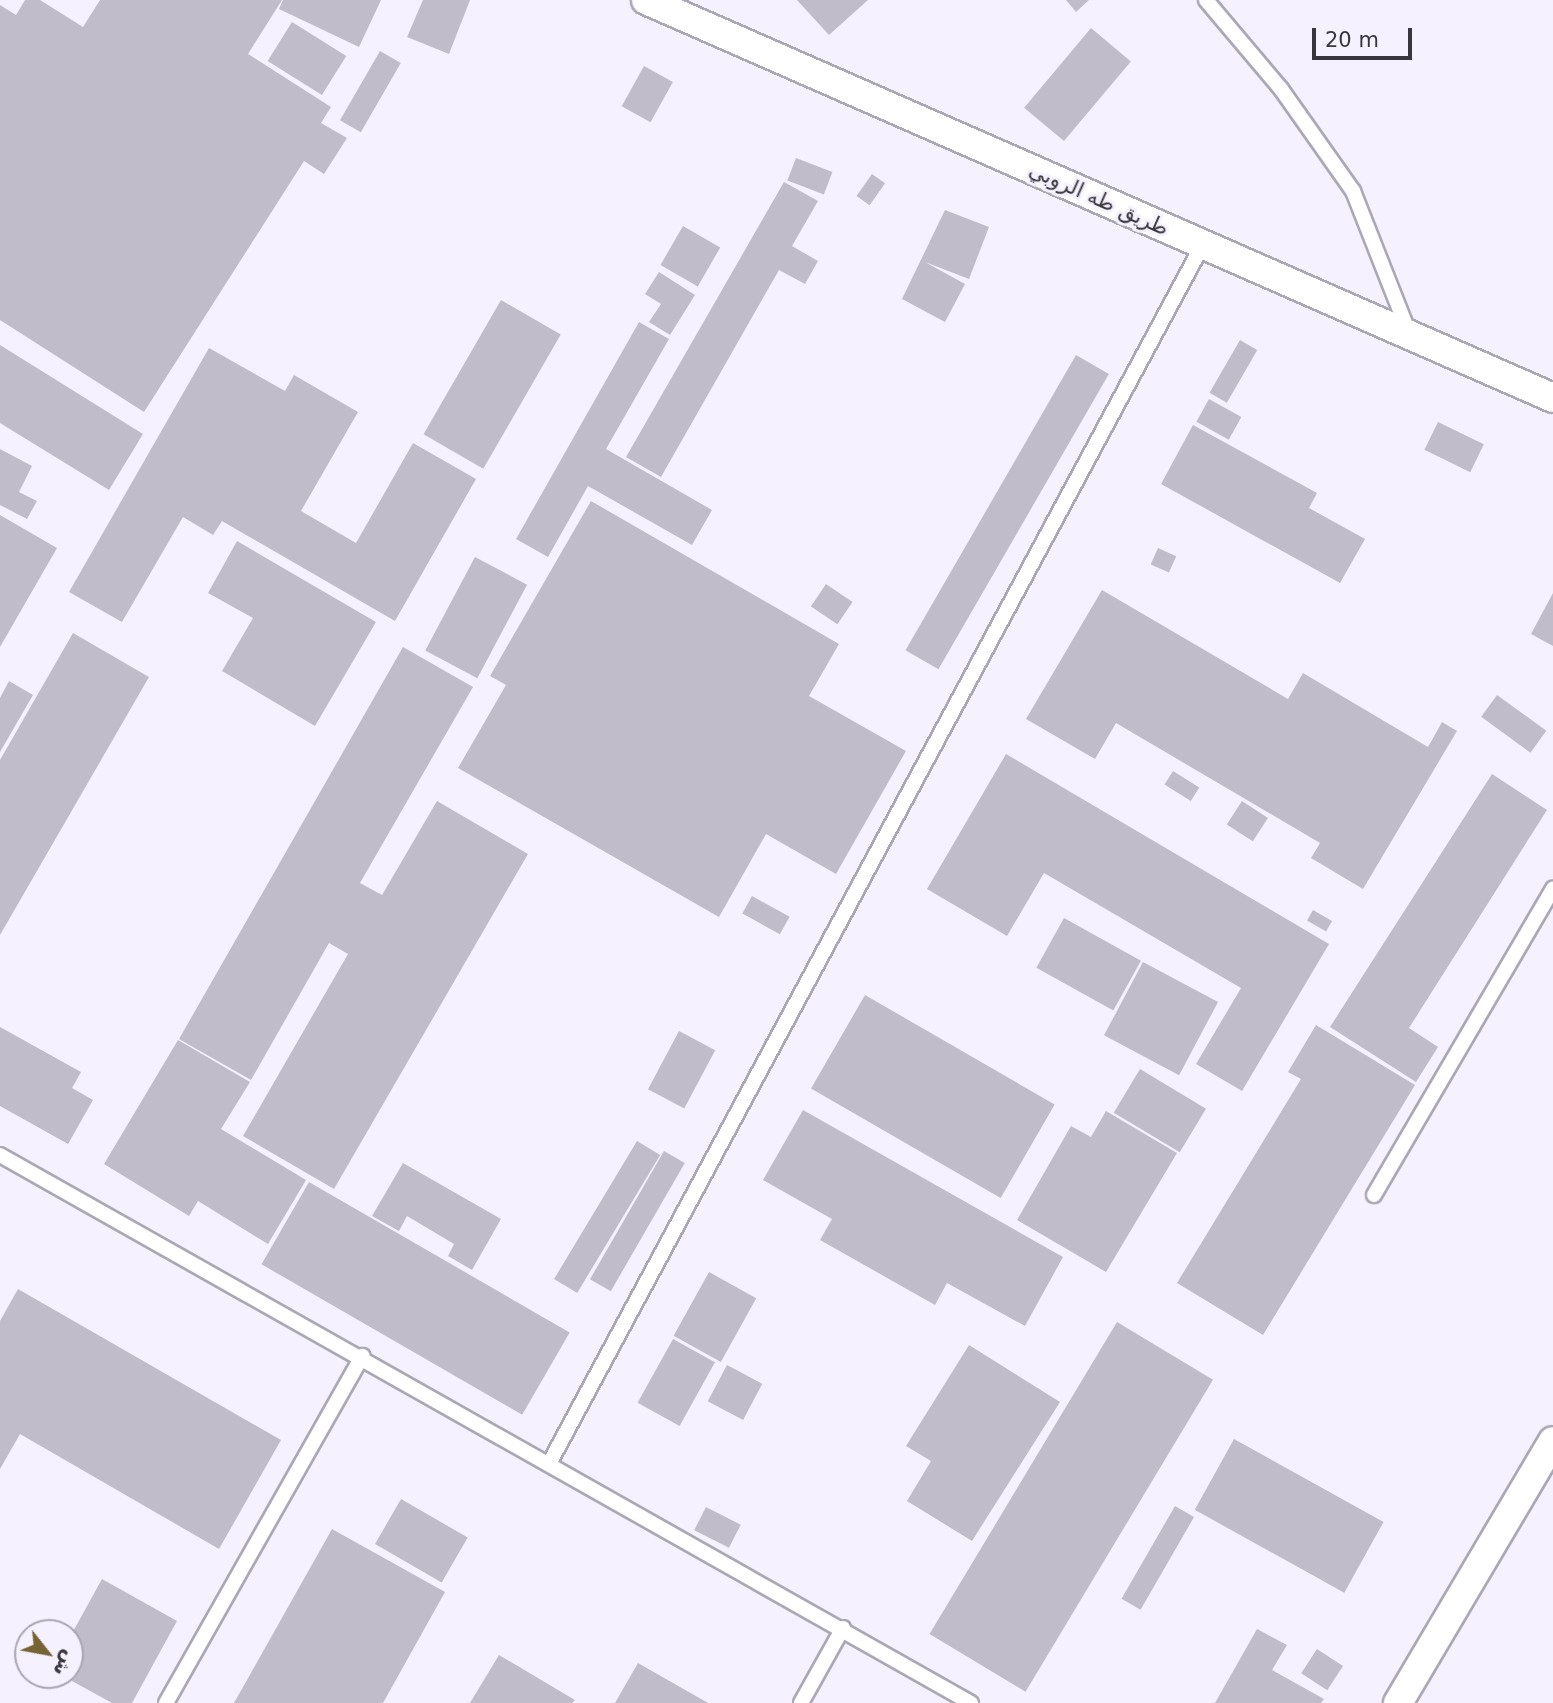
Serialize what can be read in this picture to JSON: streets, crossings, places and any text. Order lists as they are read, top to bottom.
{
  "streets": {
    "street": ["طريق طه الروبي"]
  },
  "scale_bar": "20 m",
  "north": "bottom right"
}
